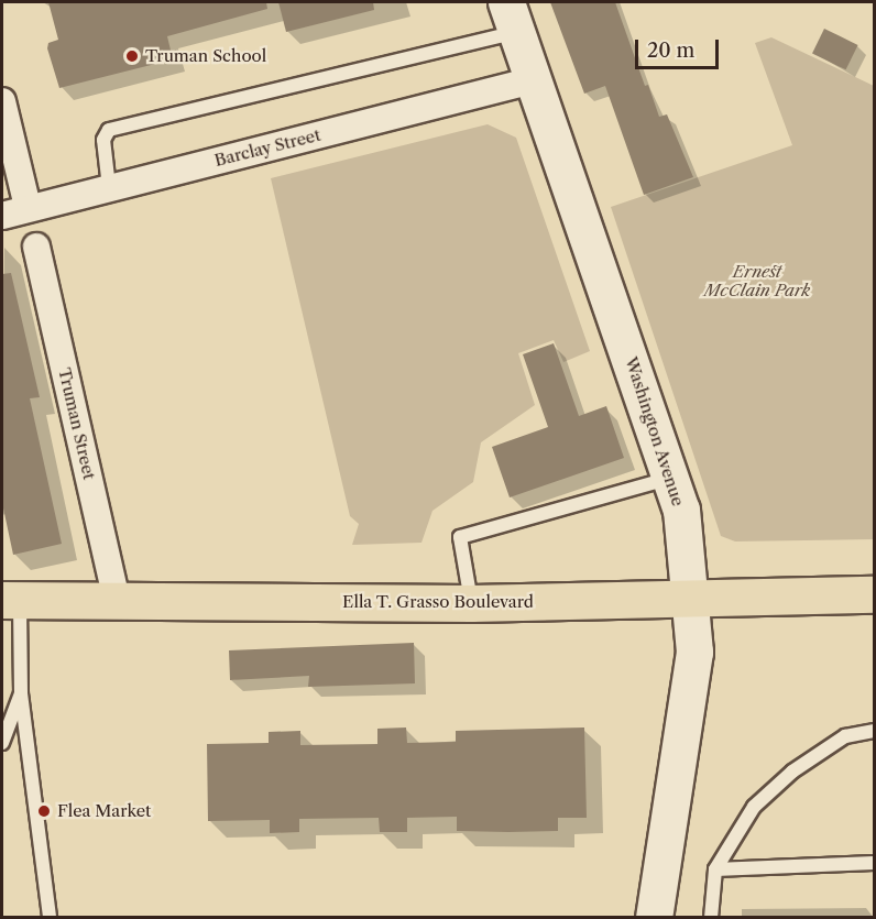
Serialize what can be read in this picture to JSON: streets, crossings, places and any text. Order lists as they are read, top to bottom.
{
  "streets": {
    "main road": ["Washington Avenue", "Ella T. Grasso Boulevard"],
    "street": ["Barclay Street", "Truman Street"]
  },
  "crossings": [
    ["Barclay Street", "Washington Avenue"],
    ["Truman Street", "Ella T. Grasso Boulevard"],
    ["Washington Avenue", "Ella T. Grasso Boulevard"]
  ],
  "parks": ["Ernest McClain Park"],
  "places": ["Truman School", "Flea Market"],
  "scale_bar": "20 m"
}
